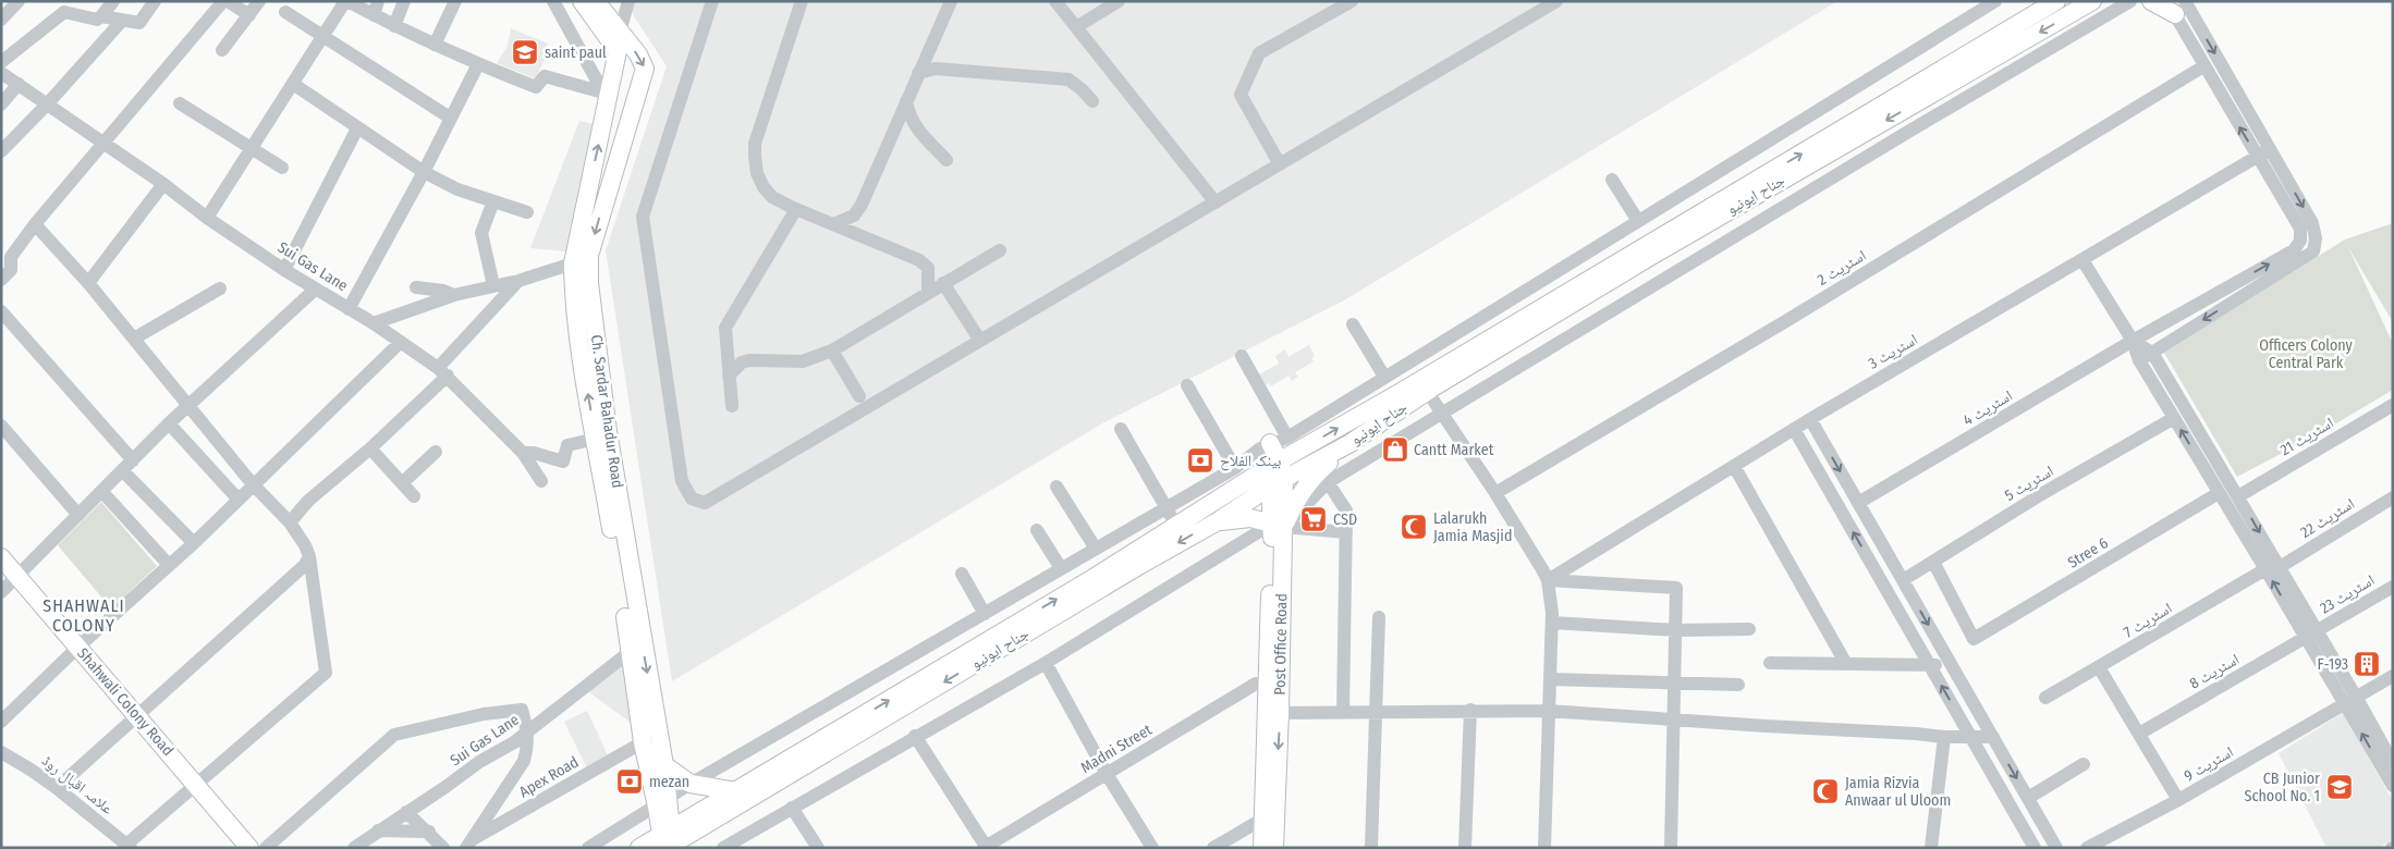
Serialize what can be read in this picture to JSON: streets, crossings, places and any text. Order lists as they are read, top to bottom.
{
  "streets": {
    "main road": [
      "جناح ایونیو",
      "Ch. Sardar Bahadur Road",
      "Post Office Road",
      "Shahwali Colony Road"
    ],
    "street": [
      "Sui Gas Lane",
      "اسٹریٹ 2",
      "اسٹریٹ 3",
      "اسٹریٹ 4",
      "اسٹریٹ 21",
      "اسٹریٹ 5",
      "اسٹریٹ 22",
      "Stree 6",
      "اسٹریٹ 23",
      "اسٹریٹ 7",
      "اسٹریٹ 8",
      "Madni Street",
      "اسٹریٹ 9",
      "Apex Road",
      "علامہ اقبال روڈ"
    ]
  },
  "crossings": [
    ["جناح ایونیو", "Ch. Sardar Bahadur Road"],
    ["جناح ایونیو", "Post Office Road"],
    ["Sui Gas Lane", "Ch. Sardar Bahadur Road"],
    ["اسٹریٹ 2", "اسٹریٹ 4"],
    ["اسٹریٹ 3", "اسٹریٹ 4"],
    ["Ch. Sardar Bahadur Road", "Apex Road"],
    ["اسٹریٹ 5", "Stree 6"],
    ["اسٹریٹ 22", "اسٹریٹ 7"],
    ["اسٹریٹ 23", "اسٹریٹ 8"],
    ["Post Office Road", "Madni Street"]
  ],
  "districts": ["SHAHWALI COLONY"],
  "parks": ["Officers Colony Central Park"],
  "places": {
    "school or university": ["saint paul", "CB Junior School No. 1"],
    "shop": ["Cantt Market"],
    "bank": ["بینک الفلاح", "mezan"],
    "supermarket": ["CSD"],
    "mosque": ["Lalarukh Jamia Masjid", "Jamia Rizvia Anwaar ul Uloom"],
    "building": ["F-193"]
  }
}
